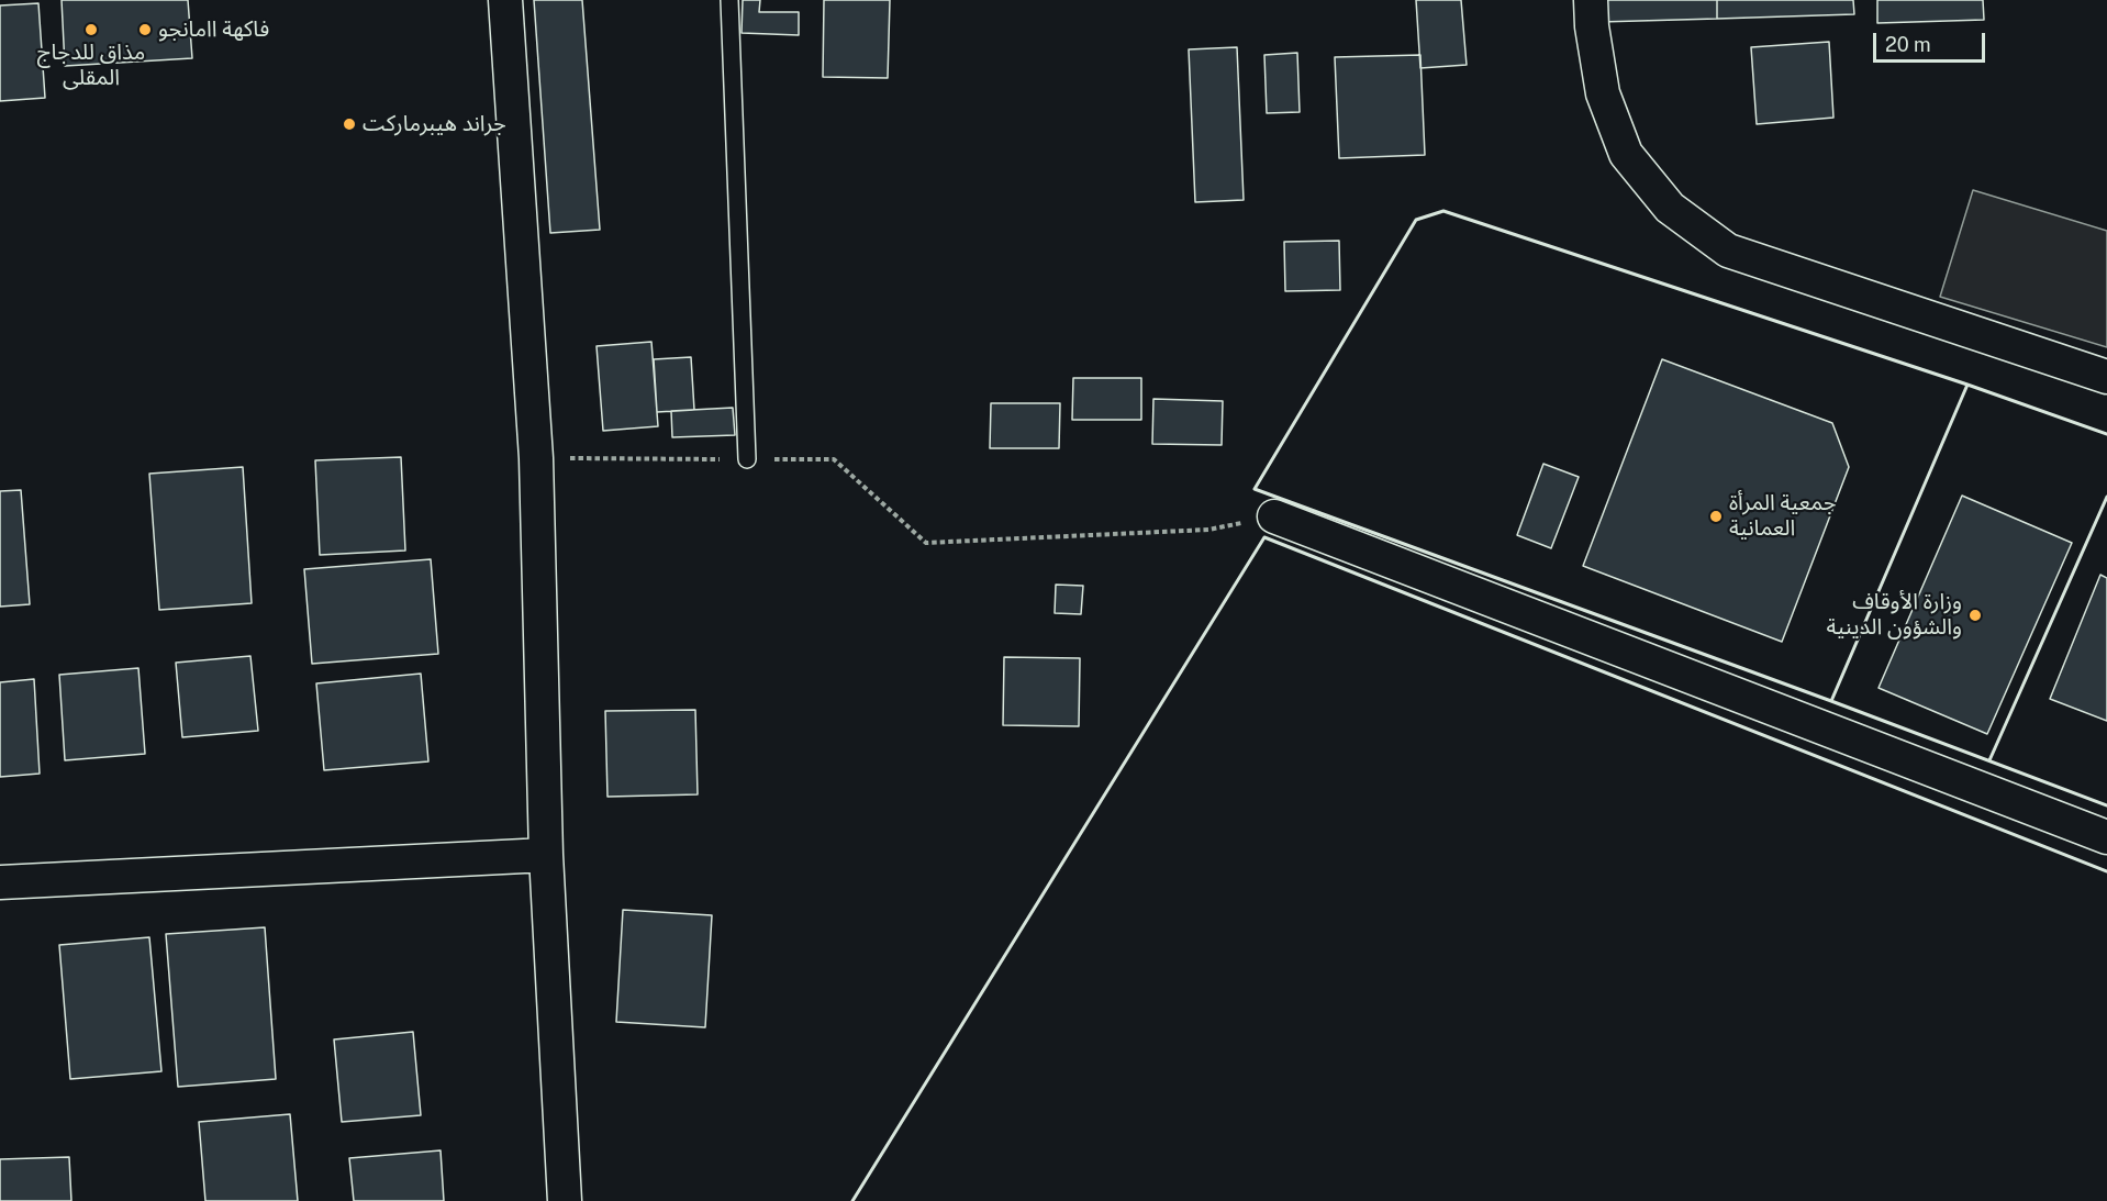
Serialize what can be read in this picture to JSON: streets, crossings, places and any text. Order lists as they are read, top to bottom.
{
  "places": [
    "مذاق للدجاج المقلى",
    "فاكه‍ة اامانجو",
    "جراند ه‍يبرماركت",
    "جمعية المرأة العمانية",
    "وزارة الأوقاف والشؤون الدينية"
  ],
  "scale_bar": "20 m"
}
